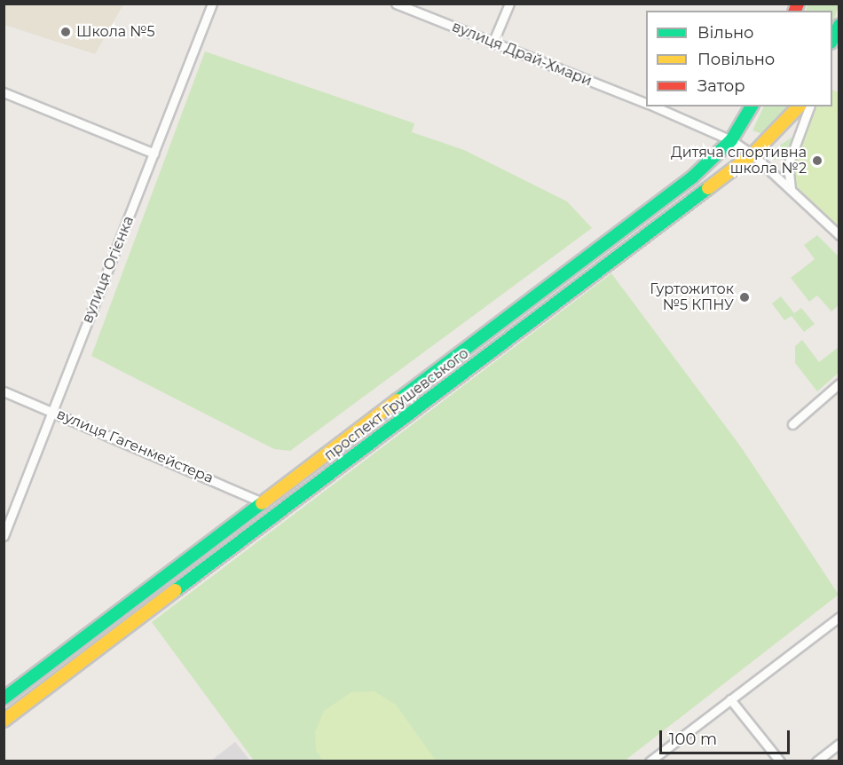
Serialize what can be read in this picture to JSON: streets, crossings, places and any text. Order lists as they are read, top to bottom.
{
  "streets": {
    "main road": ["проспект Грушевського"],
    "street": ["вулиця Драй-Хмари", "вулиця Огієнка", "вулиця Гагенмейстера"]
  },
  "crossings": [
    ["вулиця Драй-Хмари", "проспект Грушевського"],
    ["вулиця Огієнка", "вулиця Гагенмейстера"],
    ["проспект Грушевського", "вулиця Гагенмейстера"]
  ],
  "places": ["Школа №5", "Дитяча спортивна школа №2", "Гуртожиток №5 КПНУ"],
  "legend": ["Вільно", "Повільно", "Затор"],
  "scale_bar": "100 m"
}
